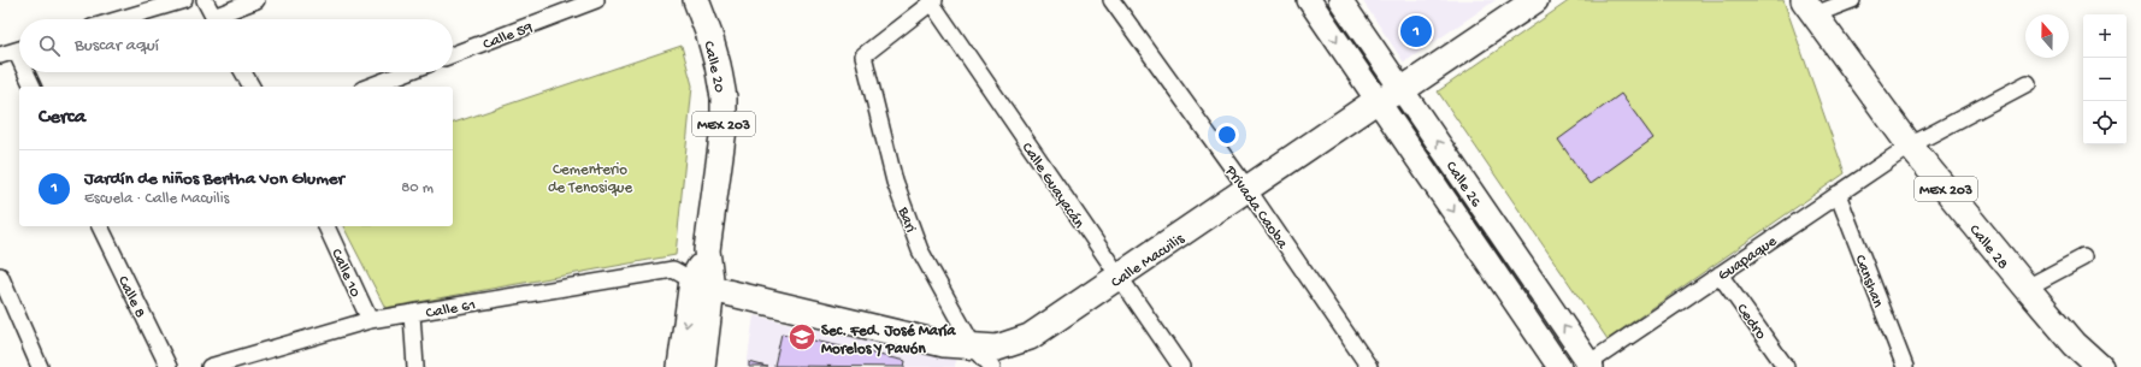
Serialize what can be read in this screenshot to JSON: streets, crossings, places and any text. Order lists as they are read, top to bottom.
{
  "streets": {
    "main road": [
      "Calle 20",
      "MEX 203",
      "Calle 26",
      "Calle 28",
      "Calle Macuilis"
    ],
    "street": [
      "Calle 59",
      "Calle Guayacán",
      "Privada Caoba",
      "Bari",
      "Guapaque",
      "Calle 10",
      "Canshan",
      "Calle 8",
      "Calle 61",
      "Cedro"
    ]
  },
  "crossings": [
    ["Calle 20", "Calle Macuilis"],
    ["Calle 20", "Calle 61"],
    ["Calle 26", "Guapaque"],
    ["Calle 26", "Calle Macuilis"],
    ["Calle Guayacán", "Bari"],
    ["Calle Guayacán", "Calle Macuilis"],
    ["Privada Caoba", "Calle Macuilis"],
    ["Bari", "Calle Macuilis"],
    ["Calle 28", "Guapaque"],
    ["Guapaque", "Canshan"],
    ["Guapaque", "Cedro"],
    ["Calle Macuilis", "Calle 61"],
    ["Calle 10", "Calle 61"]
  ],
  "parks": ["Cementerio de Tenosique"],
  "places": {
    "school or university": ["Sec. Fed. José María Morelos Y Pavón"]
  },
  "north": "top",
  "page": {
    "pins": "1",
    "map_buttons": ["+", "−"],
    "search": "Buscar aquí",
    "heading": "Cerca",
    "list": [
      {
        "mark": "1",
        "name": "Jardín de niños Bertha Von Glumer",
        "note": "Escuela · Calle Macuilis",
        "value": "80 m"
      }
    ]
  }
}
